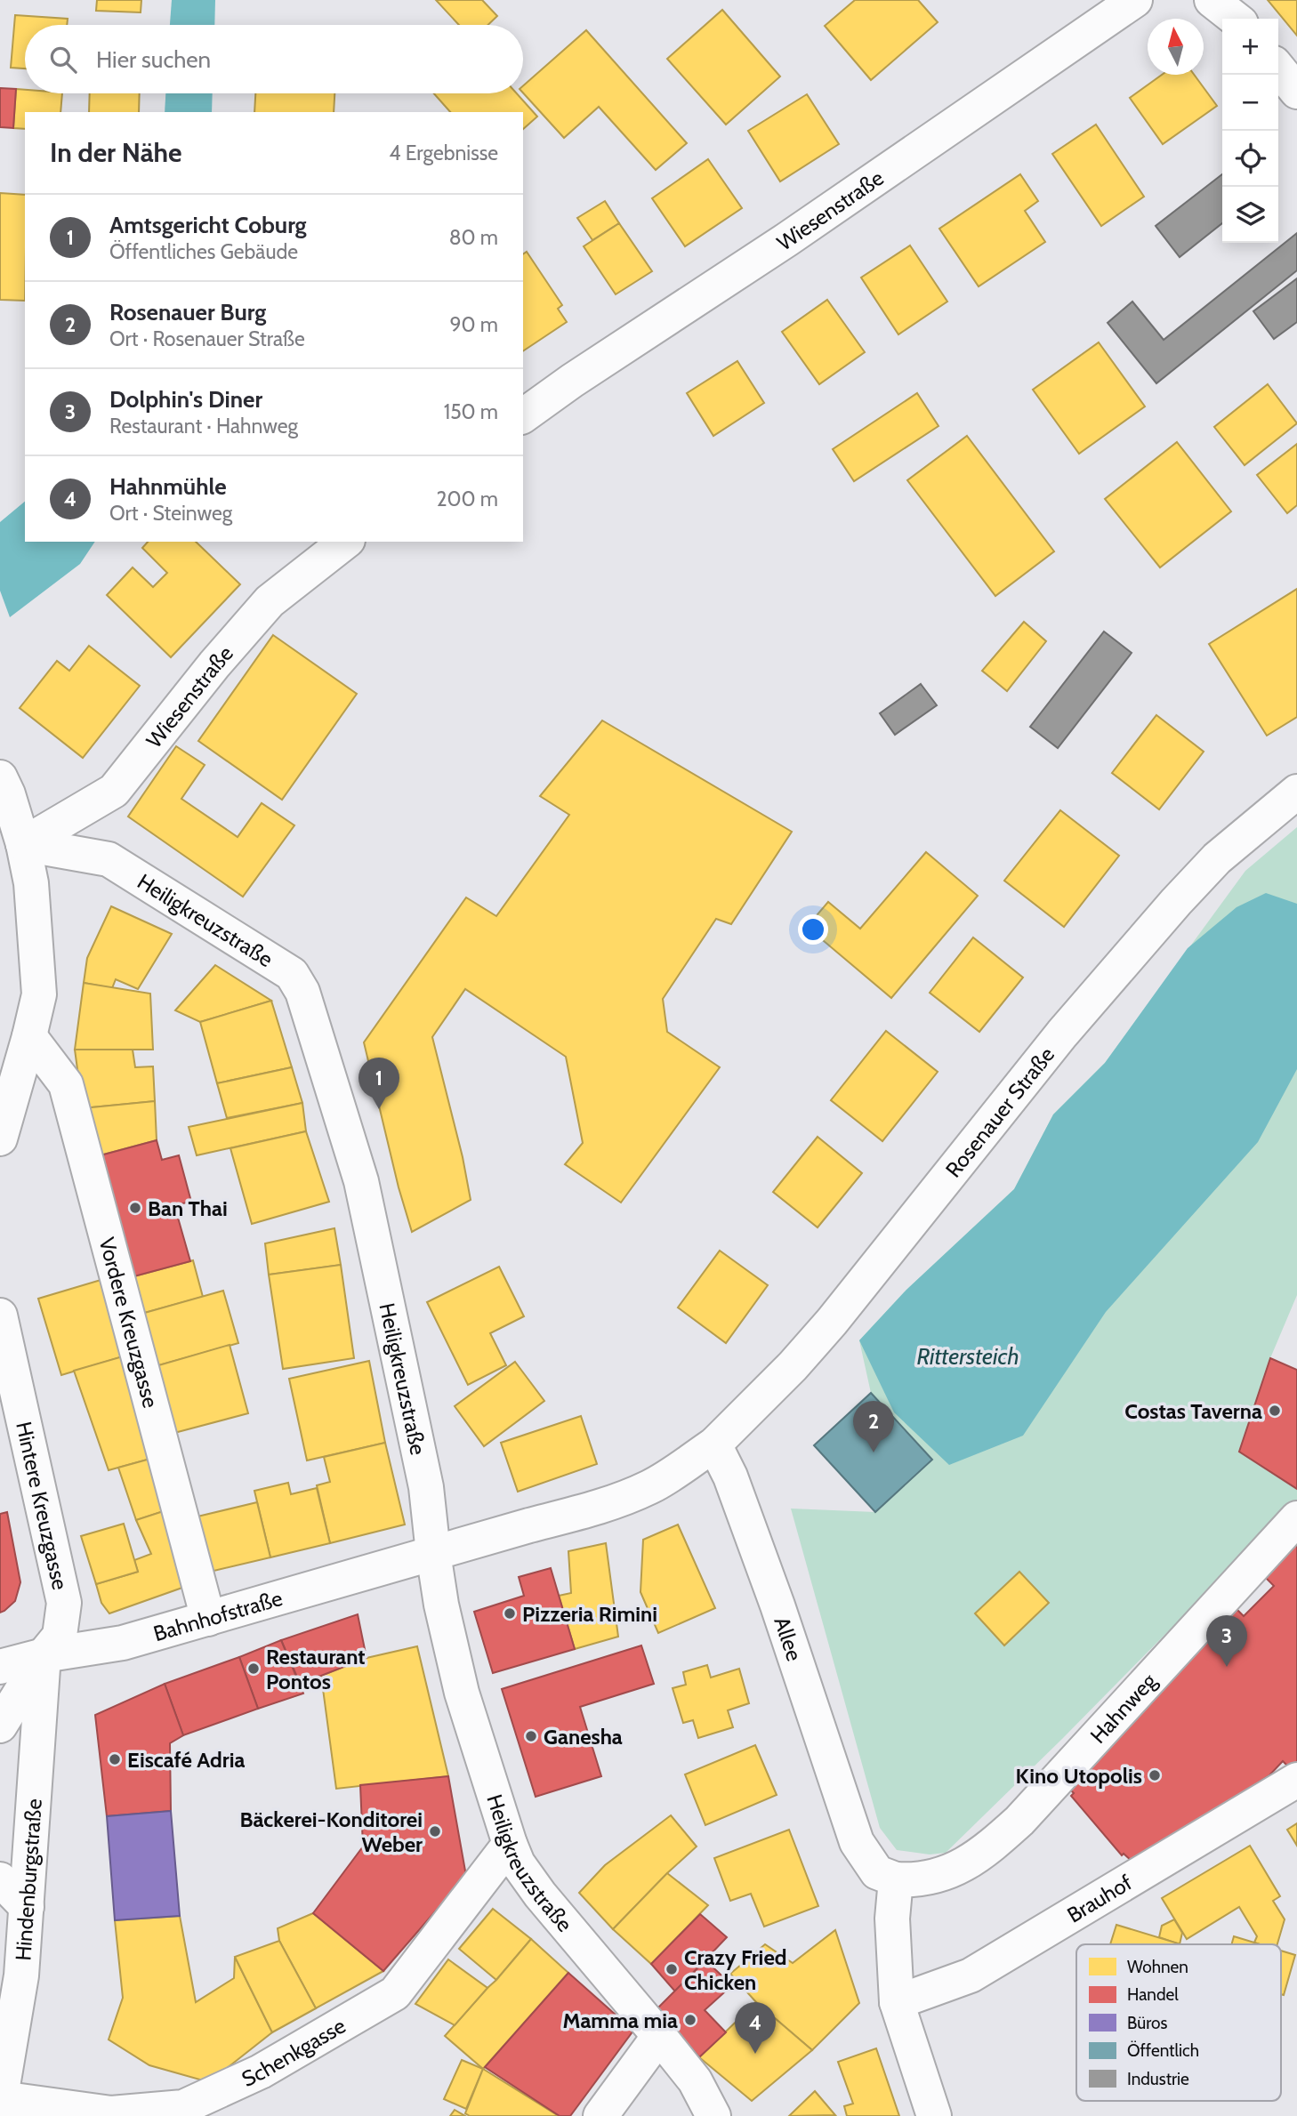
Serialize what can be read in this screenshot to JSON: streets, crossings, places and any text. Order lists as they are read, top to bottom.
{
  "streets": {
    "street": [
      "Wiesenstraße",
      "Heiligkreuzstraße",
      "Rosenauer Straße",
      "Vordere Kreuzgasse",
      "Hintere Kreuzgasse",
      "Bahnhofstraße",
      "Allee",
      "Hahnweg",
      "Hindenburgstraße",
      "Brauhof",
      "Schenkgasse"
    ]
  },
  "crossings": [
    ["Wiesenstraße", "Heiligkreuzstraße"],
    ["Heiligkreuzstraße", "Bahnhofstraße"],
    ["Heiligkreuzstraße", "Schenkgasse"],
    ["Rosenauer Straße", "Allee"],
    ["Vordere Kreuzgasse", "Bahnhofstraße"],
    ["Hintere Kreuzgasse", "Bahnhofstraße"],
    ["Hintere Kreuzgasse", "Hindenburgstraße"],
    ["Bahnhofstraße", "Hindenburgstraße"],
    ["Allee", "Hahnweg"],
    ["Hindenburgstraße", "Schenkgasse"]
  ],
  "water": ["Rittersteich"],
  "places": [
    "Ban Thai",
    "Costas Taverna",
    "Pizzeria Rimini",
    "Restaurant Pontos",
    "Ganesha",
    "Eiscafé Adria",
    "Kino Utopolis",
    "Bäckerei-Konditorei Weber",
    "Crazy Fried Chicken",
    "Mamma mia"
  ],
  "legend": [
    "Wohnen",
    "Handel",
    "Büros",
    "Öffentlich",
    "Industrie"
  ],
  "north": "top",
  "page": {
    "map_buttons": ["+", "−"],
    "search": "Hier suchen",
    "heading": ["In der Nähe", "4 Ergebnisse"],
    "list": [
      {
        "mark": "1",
        "name": "Amtsgericht Coburg",
        "note": "Öffentliches Gebäude",
        "value": "80 m"
      },
      {
        "mark": "2",
        "name": "Rosenauer Burg",
        "note": "Ort · Rosenauer Straße",
        "value": "90 m"
      },
      {
        "mark": "3",
        "name": "Dolphin's Diner",
        "note": "Restaurant · Hahnweg",
        "value": "150 m"
      },
      {
        "mark": "4",
        "name": "Hahnmühle",
        "note": "Ort · Steinweg",
        "value": "200 m"
      }
    ],
    "pins": [
      "1",
      "2",
      "3",
      "4"
    ]
  }
}
